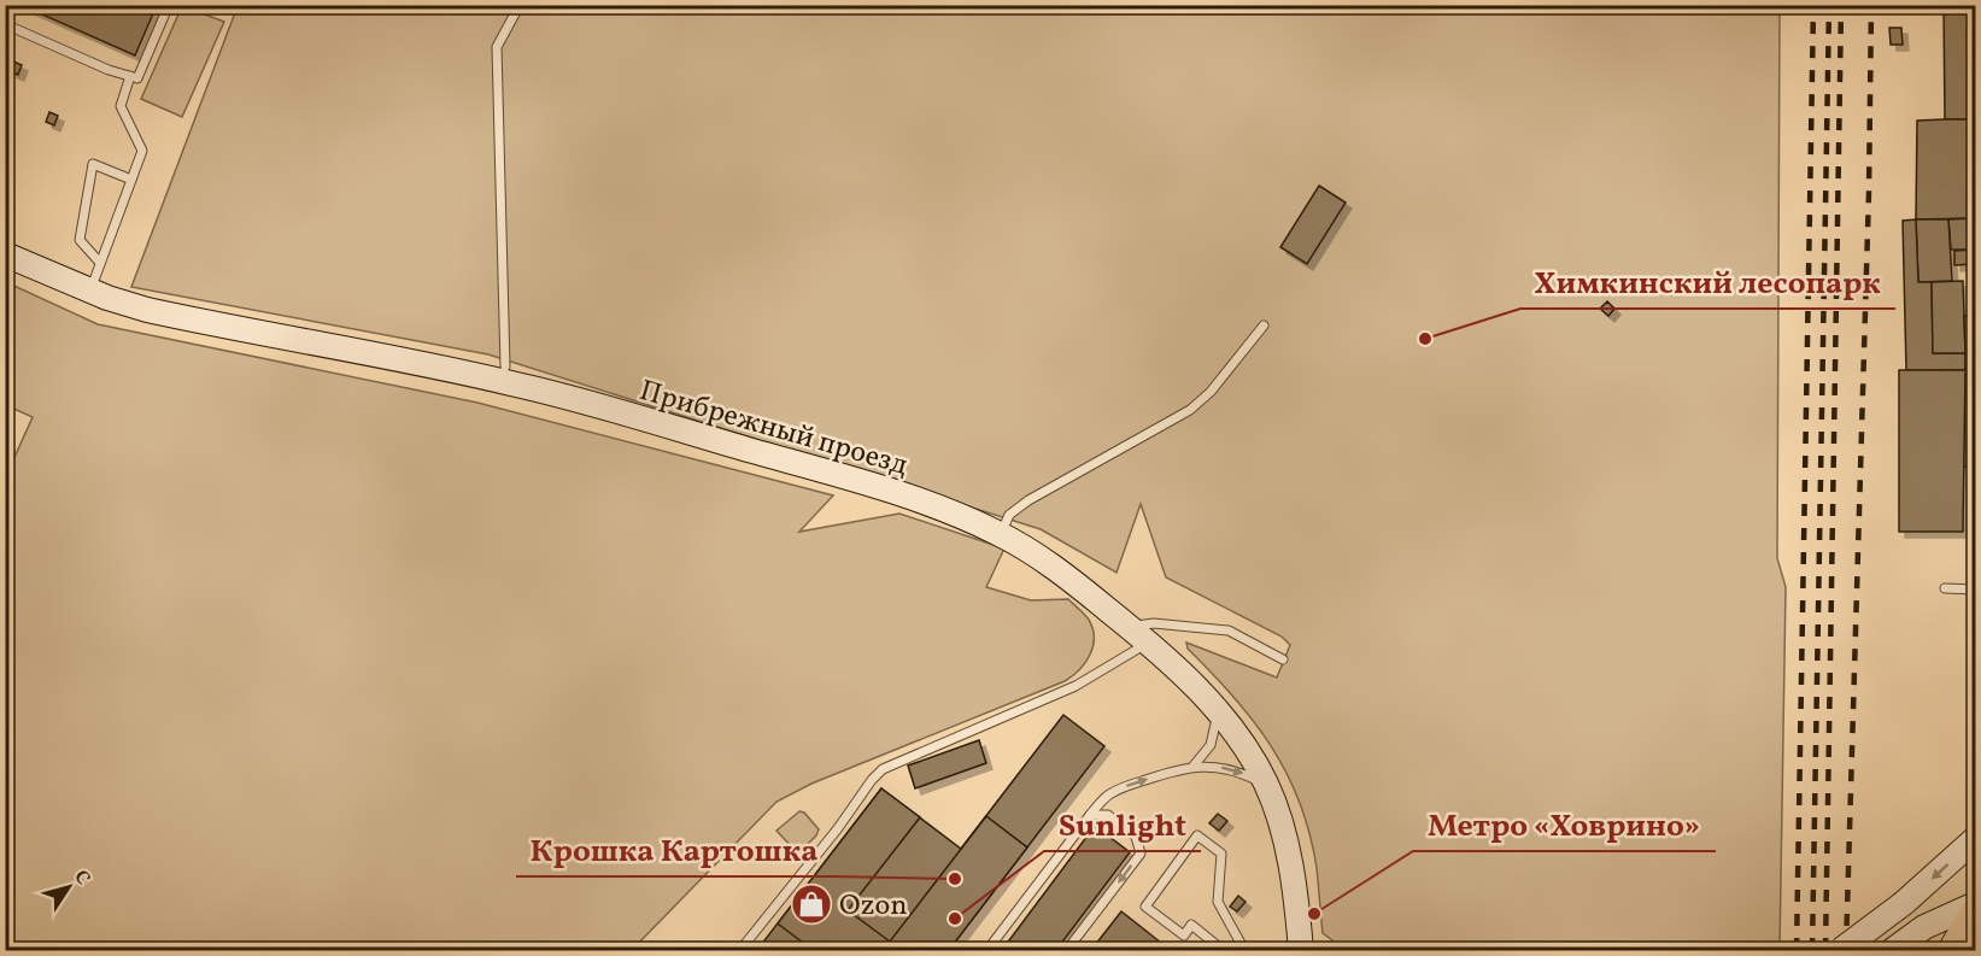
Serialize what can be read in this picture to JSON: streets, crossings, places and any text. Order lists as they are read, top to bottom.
{
  "streets": {
    "street": ["Прибрежный проезд"]
  },
  "places": {
    "other": [
      "Химкинский лесопарк",
      "Крошка Картошка",
      "Метро «Ховрино»",
      "Sunlight"
    ],
    "shop": ["Ozon"]
  },
  "north": "top right"
}
